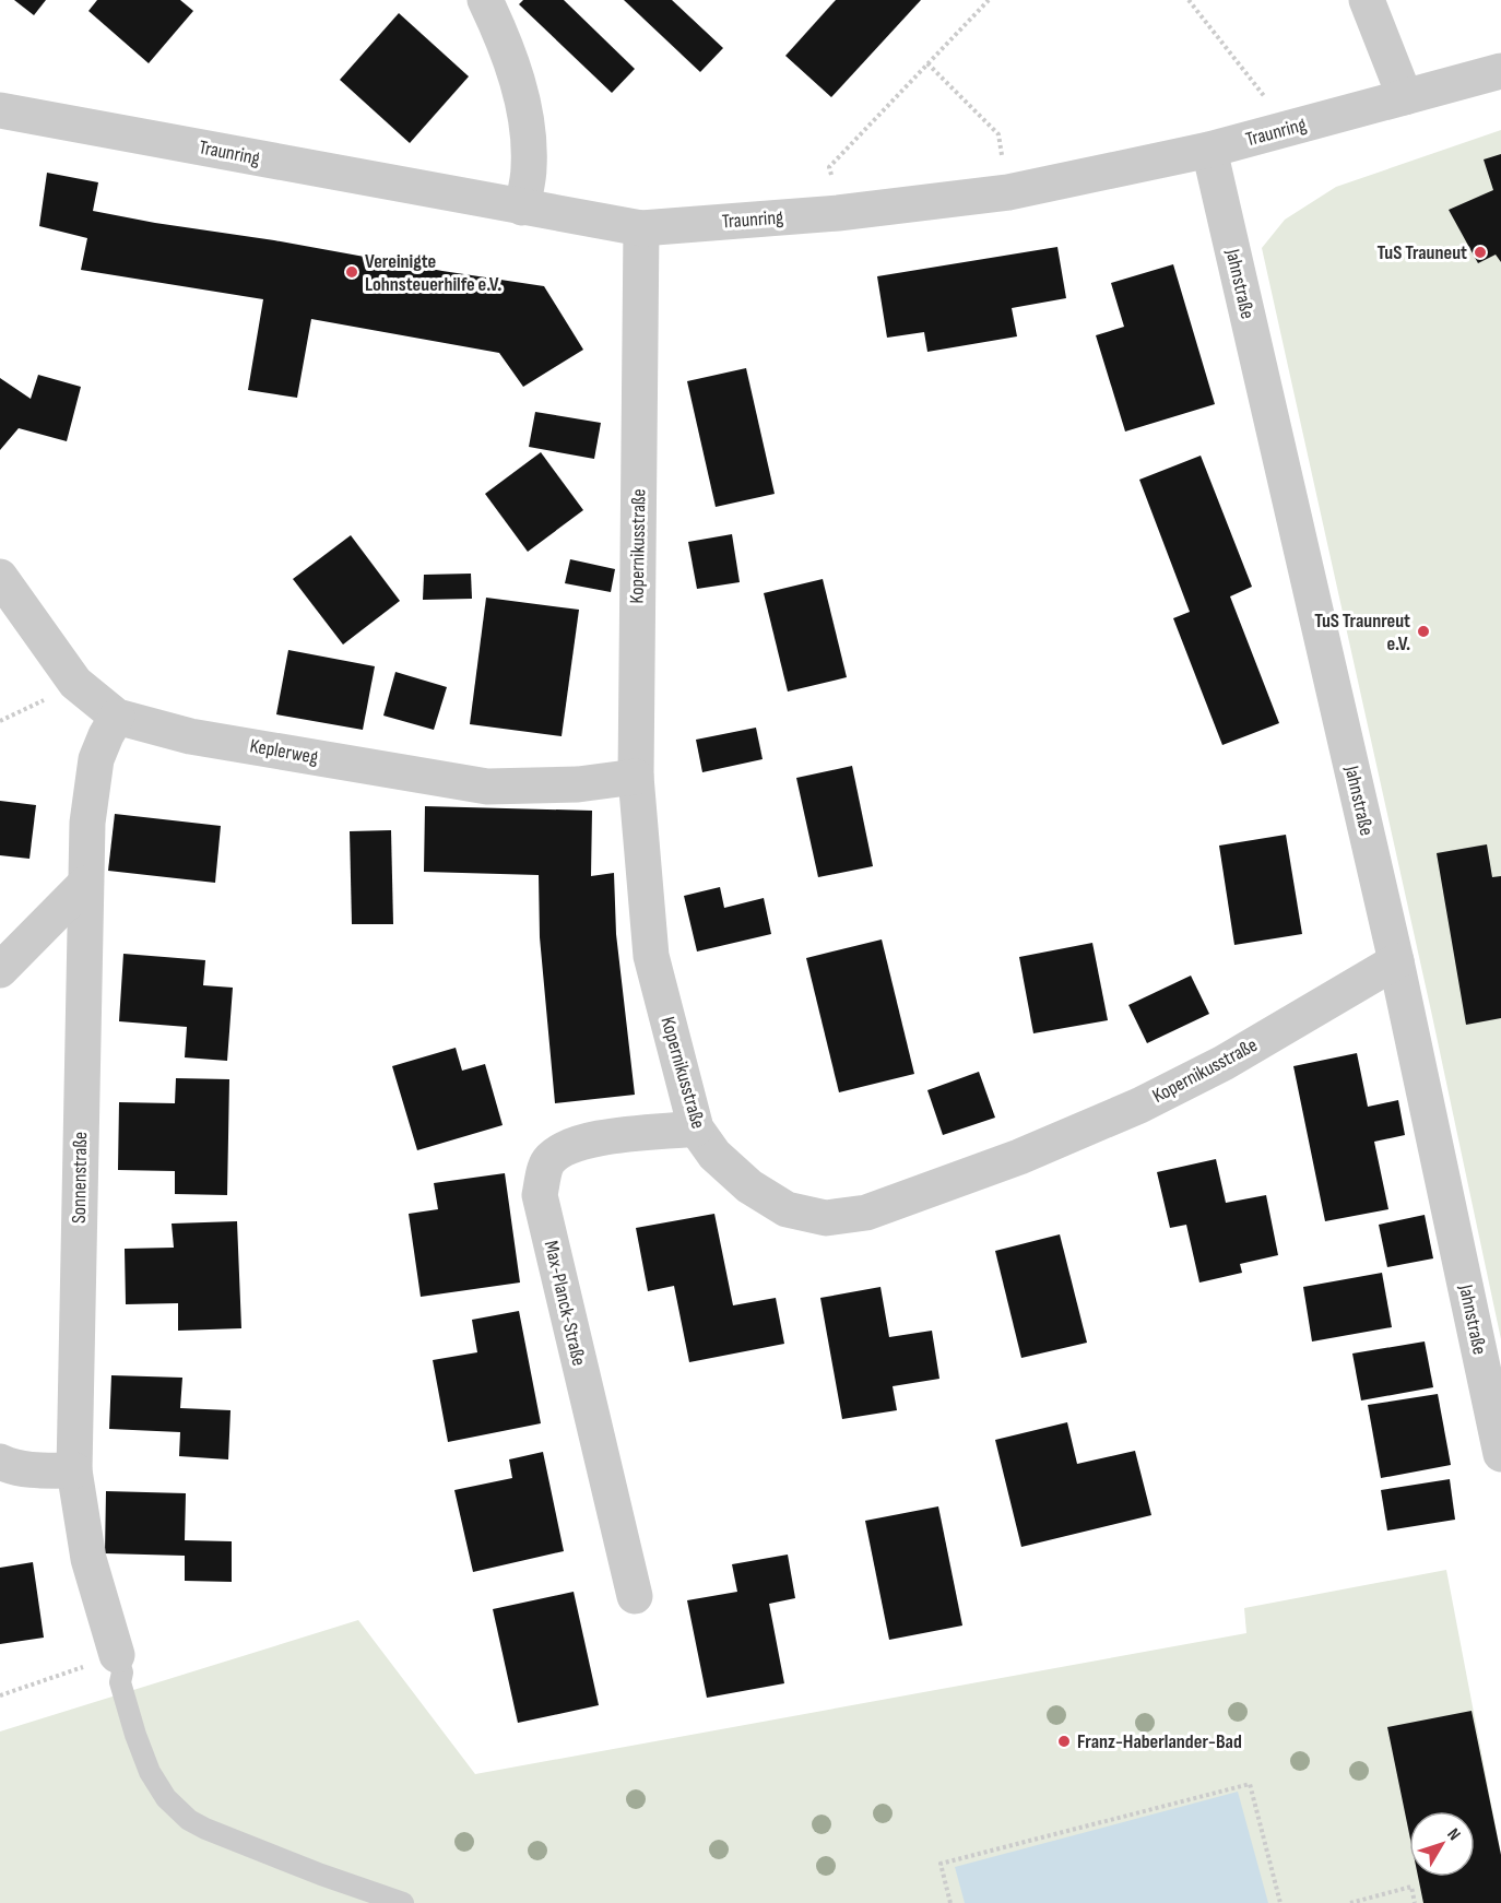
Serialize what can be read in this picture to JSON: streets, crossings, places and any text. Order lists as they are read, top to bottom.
{
  "streets": {
    "street": [
      "Traunring",
      "Jahnstraße",
      "Kopernikusstraße",
      "Keplerweg",
      "Sonnenstraße",
      "Max-Planck-Straße"
    ]
  },
  "crossings": [
    ["Traunring", "Jahnstraße"],
    ["Traunring", "Kopernikusstraße"],
    ["Jahnstraße", "Kopernikusstraße"],
    ["Kopernikusstraße", "Keplerweg"],
    ["Kopernikusstraße", "Max-Planck-Straße"],
    ["Keplerweg", "Sonnenstraße"]
  ],
  "places": [
    "TuS Trauneut",
    "Vereinigte Lohnsteuerhilfe e.V.",
    "TuS Traunreut e.V.",
    "Franz-Haberlander-Bad"
  ],
  "north": "top right"
}
